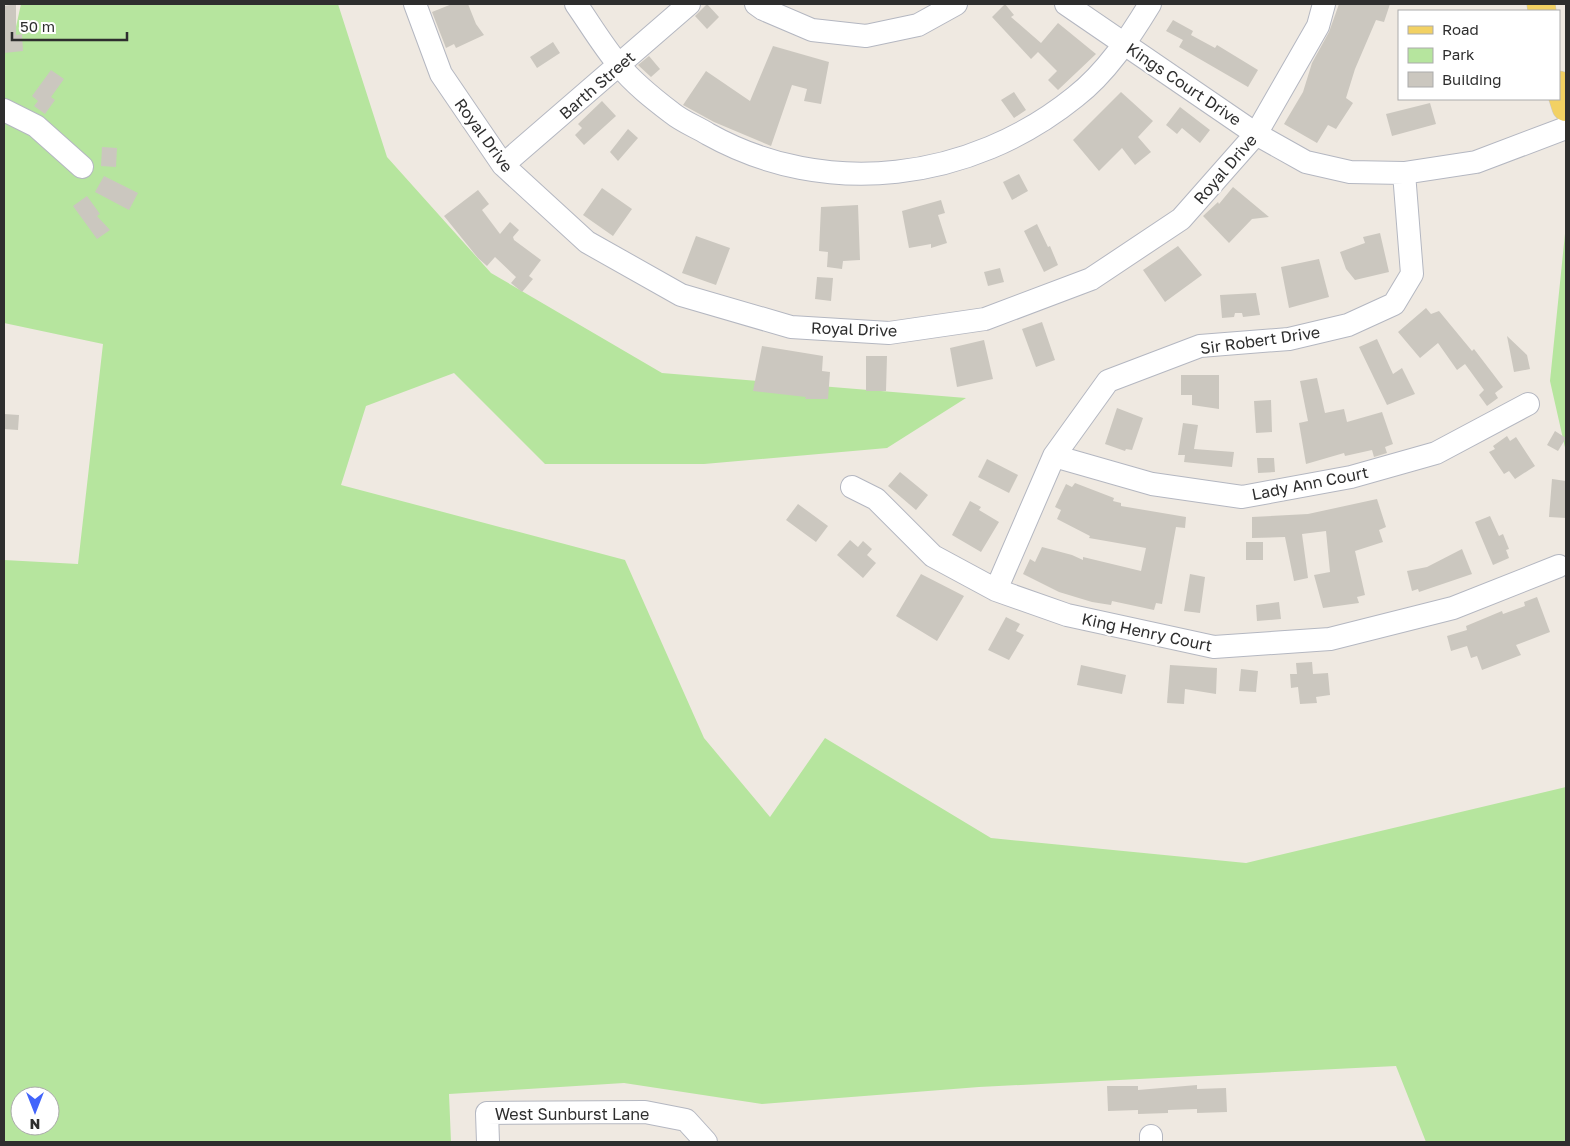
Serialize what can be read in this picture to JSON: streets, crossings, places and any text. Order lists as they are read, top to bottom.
{
  "streets": {
    "street": [
      "Kings Court Drive",
      "Barth Street",
      "Royal Drive",
      "Sir Robert Drive",
      "Lady Ann Court",
      "King Henry Court",
      "West Sunburst Lane"
    ]
  },
  "crossings": [
    ["Kings Court Drive", "Royal Drive"],
    ["Kings Court Drive", "Sir Robert Drive"],
    ["Barth Street", "Royal Drive"],
    ["Sir Robert Drive", "Lady Ann Court"],
    ["Sir Robert Drive", "King Henry Court"]
  ],
  "legend": ["Road", "Park", "Building"],
  "scale_bar": "50 m",
  "north": "bottom"
}
